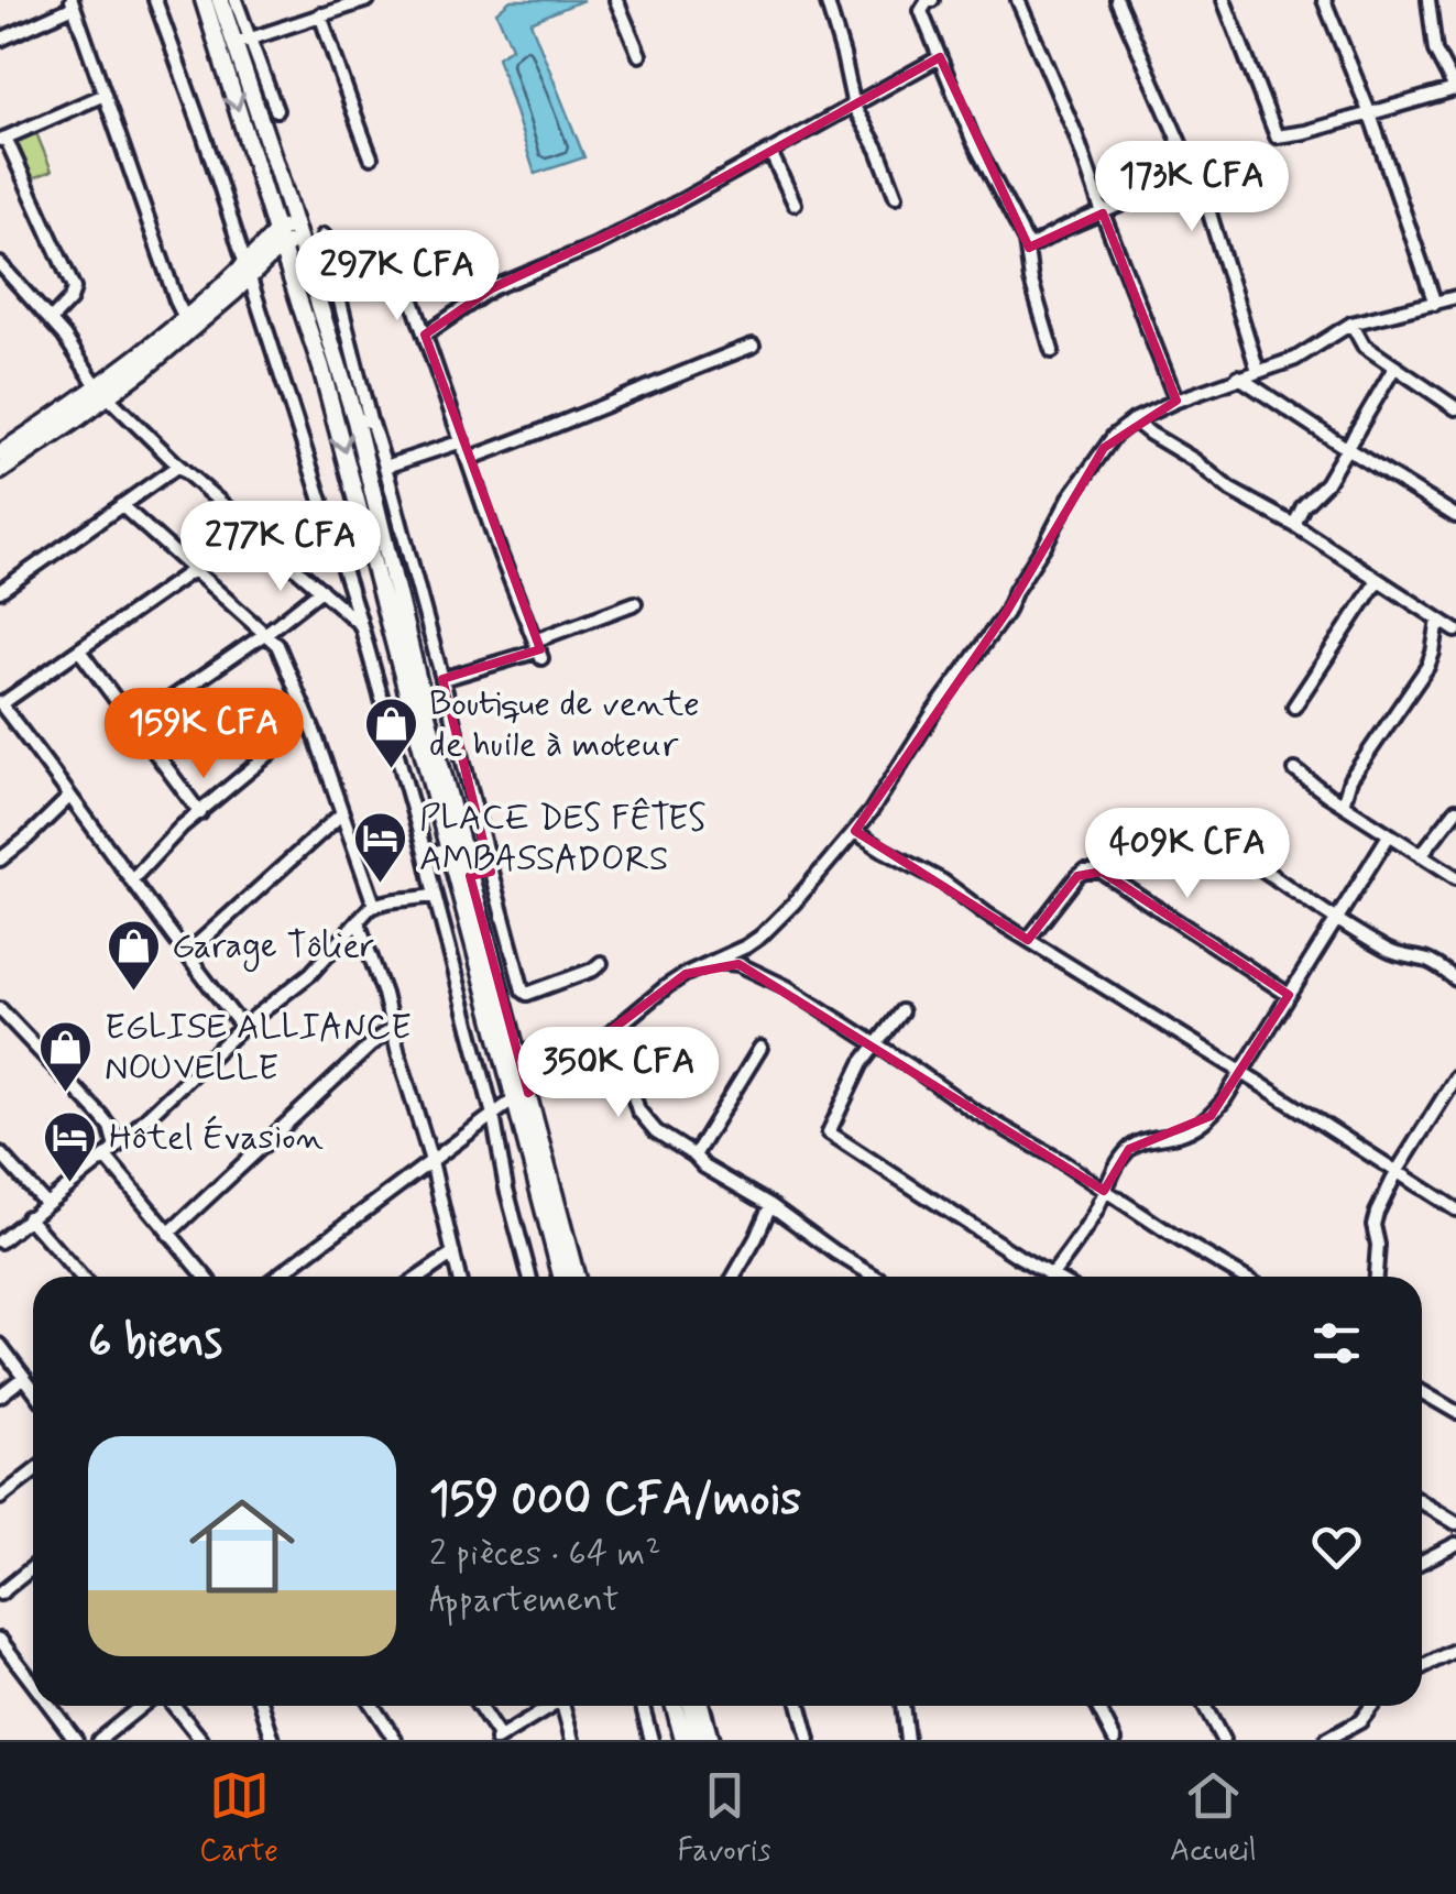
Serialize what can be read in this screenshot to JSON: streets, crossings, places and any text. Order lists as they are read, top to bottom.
{
  "places": {
    "shop": ["Boutique de vente de huile à moteur", "Garage Tôlier", "EGLISE ALLIANCE NOUVELLE"],
    "hotel": ["PLACE DES FÊTES AMBASSADORS", "Hôtel Évasion"]
  },
  "page": {
    "price": [
      "173K CFA",
      "297K CFA",
      "277K CFA",
      "159K CFA",
      "409K CFA",
      "350K CFA"
    ],
    "heading": "6 biens",
    "list": [
      {
        "name": "159 000 CFA/mois",
        "note": "2 pièces · 64 m² · Appartement"
      }
    ],
    "tabs": ["Carte", "Favoris", "Accueil"]
  }
}
